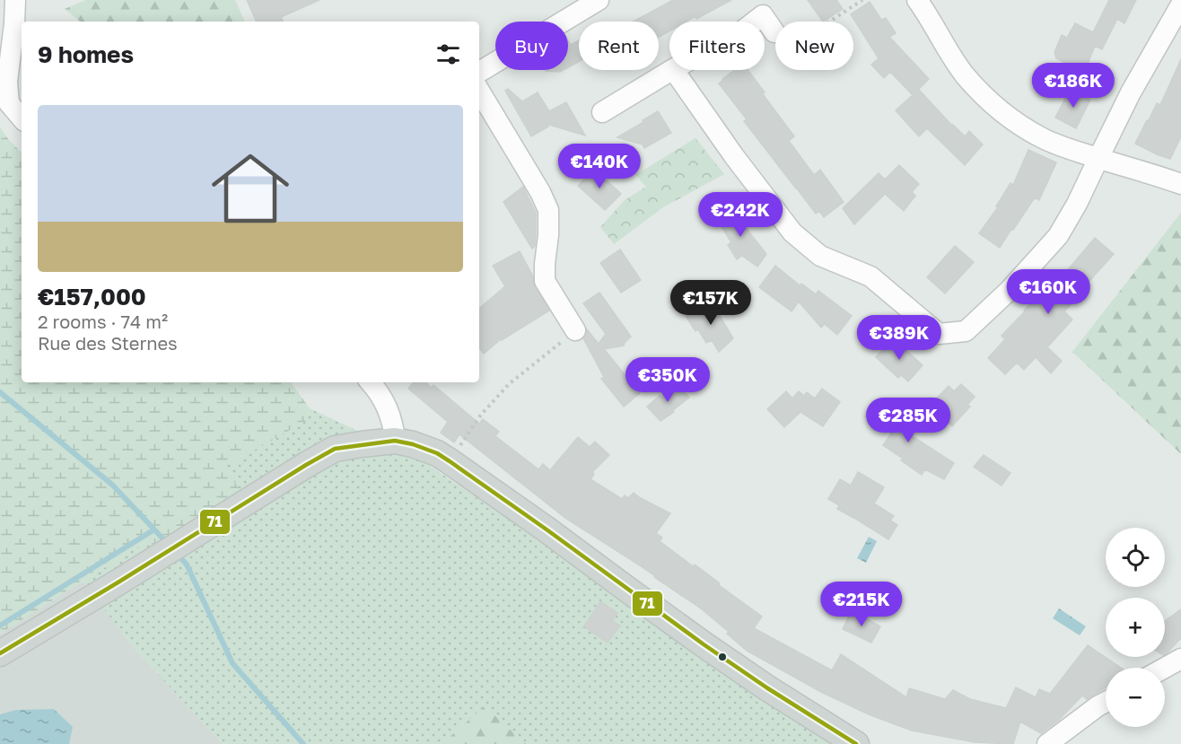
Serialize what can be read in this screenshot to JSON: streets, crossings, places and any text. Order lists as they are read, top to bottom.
{
  "lines": ["transit line 71"],
  "page": {
    "chip": [
      "Buy",
      "Rent",
      "Filters",
      "New"
    ],
    "heading": "9 homes",
    "price": [
      "€186K",
      "€140K",
      "€242K",
      "€160K",
      "€157K",
      "€389K",
      "€350K",
      "€285K",
      "€215K"
    ],
    "list": [
      {
        "name": "€157,000",
        "note": "2 rooms · 74 m² · Rue des Sternes"
      }
    ],
    "map_buttons": ["+", "−"]
  }
}
